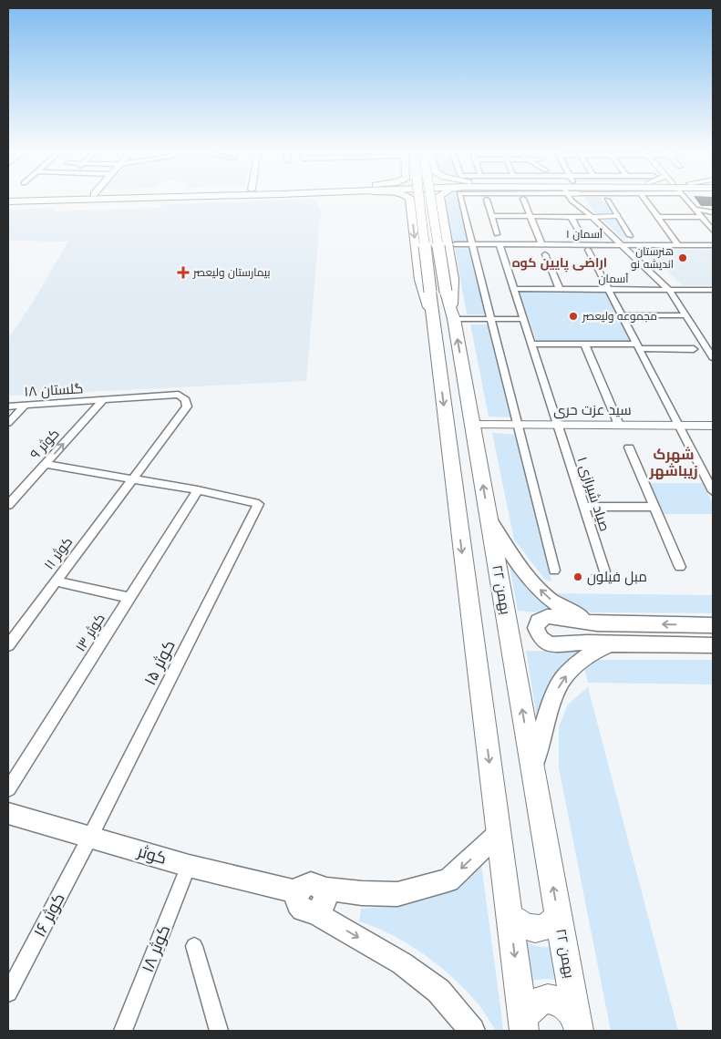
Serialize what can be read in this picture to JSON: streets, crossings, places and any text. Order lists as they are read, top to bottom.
{
  "streets": {
    "highway": ["۲۲ بهمن"],
    "main road": ["کوثر"],
    "street": [
      "آسمان ۱",
      "آسمان",
      "گلستان ۱۸",
      "سید عزت حری",
      "کوثر ۹",
      "صیاد شیرازی ۱",
      "کوثر ۱۱",
      "کوثر ۱۳",
      "۱۵ کوثر",
      "کوثر ۱۶",
      "کوثر ۱۸"
    ]
  },
  "crossings": [
    ["آسمان ۱", "صیاد شیرازی ۱"],
    ["آسمان", "صیاد شیرازی ۱"],
    ["گلستان ۱۸", "کوثر ۹"],
    ["گلستان ۱۸", "کوثر ۱۱"],
    ["سید عزت حری", "صیاد شیرازی ۱"],
    ["سید عزت حری", "۲۲ بهمن"],
    ["کوثر ۱۳", "۱۵ کوثر"],
    ["۱۵ کوثر", "کوثر"],
    ["۱۵ کوثر", "کوثر ۱۶"],
    ["کوثر", "کوثر ۱۶"],
    ["کوثر", "کوثر ۱۸"]
  ],
  "one_way": ["کوثر ۹"],
  "districts": ["اراضی پایین کوه", "شهرک زیباشهر"],
  "places": {
    "other": ["هنرستان اندیشه نو", "مجموعه ولیعصر", "مبل فیلون"],
    "health": ["بیمارستان ولیعصر"]
  }
}
